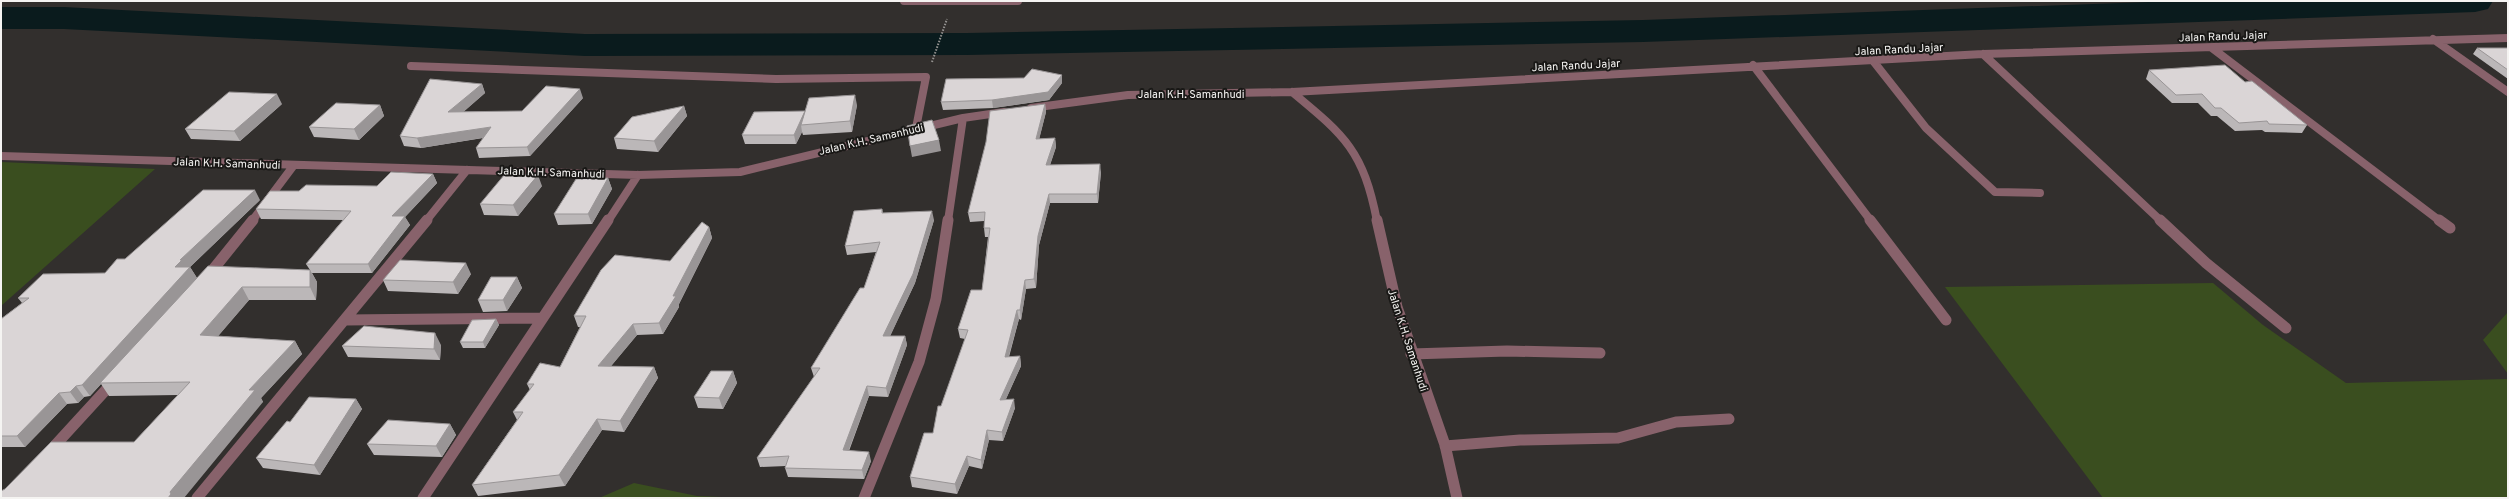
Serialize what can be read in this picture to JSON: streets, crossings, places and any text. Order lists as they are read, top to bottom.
{
  "streets": {
    "street": ["Jalan Randu Jajar", "Jalan K.H. Samanhudi"]
  },
  "crossings": [
    ["Jalan Randu Jajar", "Jalan K.H. Samanhudi"]
  ]
}
